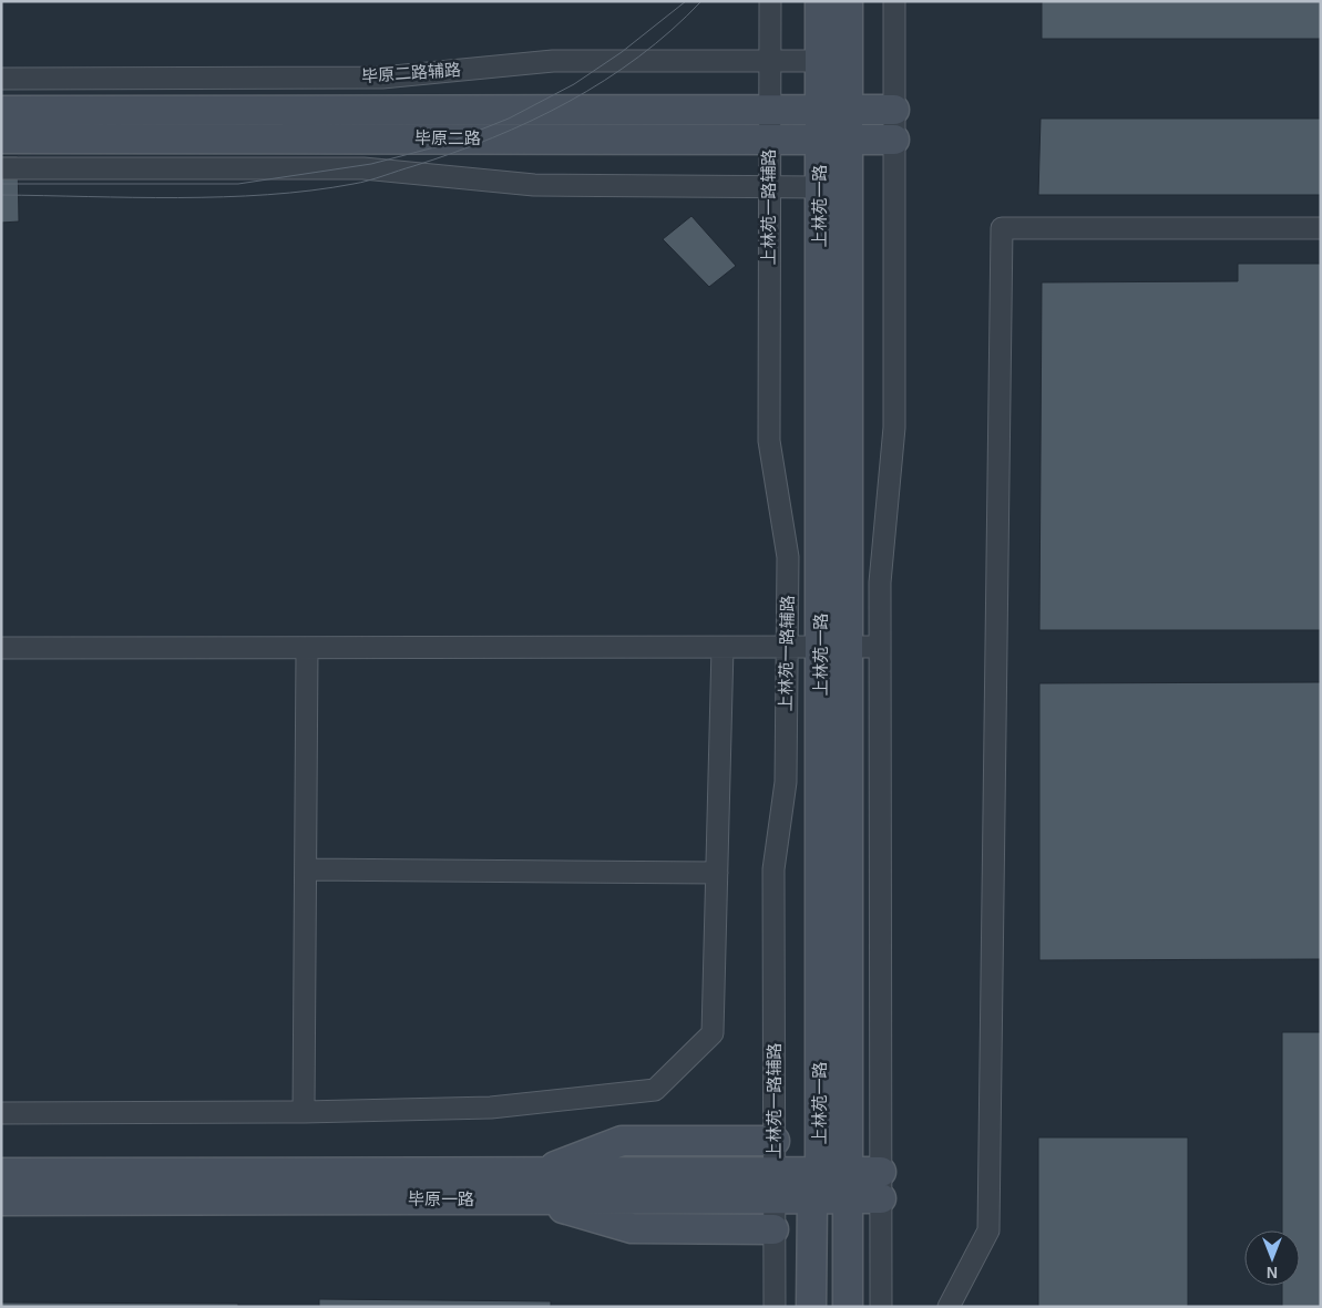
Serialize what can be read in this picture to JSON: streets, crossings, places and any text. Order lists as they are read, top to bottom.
{
  "streets": {
    "street": [
      "毕原二路辅路",
      "毕原二路",
      "上林苑一路",
      "上林苑一路辅路",
      "毕原一路"
    ]
  },
  "crossings": [
    ["毕原二路辅路", "上林苑一路"],
    ["毕原二路辅路", "上林苑一路辅路"],
    ["毕原二路", "上林苑一路"],
    ["毕原二路", "上林苑一路辅路"],
    ["上林苑一路", "毕原一路"],
    ["上林苑一路辅路", "毕原一路"]
  ],
  "north": "bottom"
}
